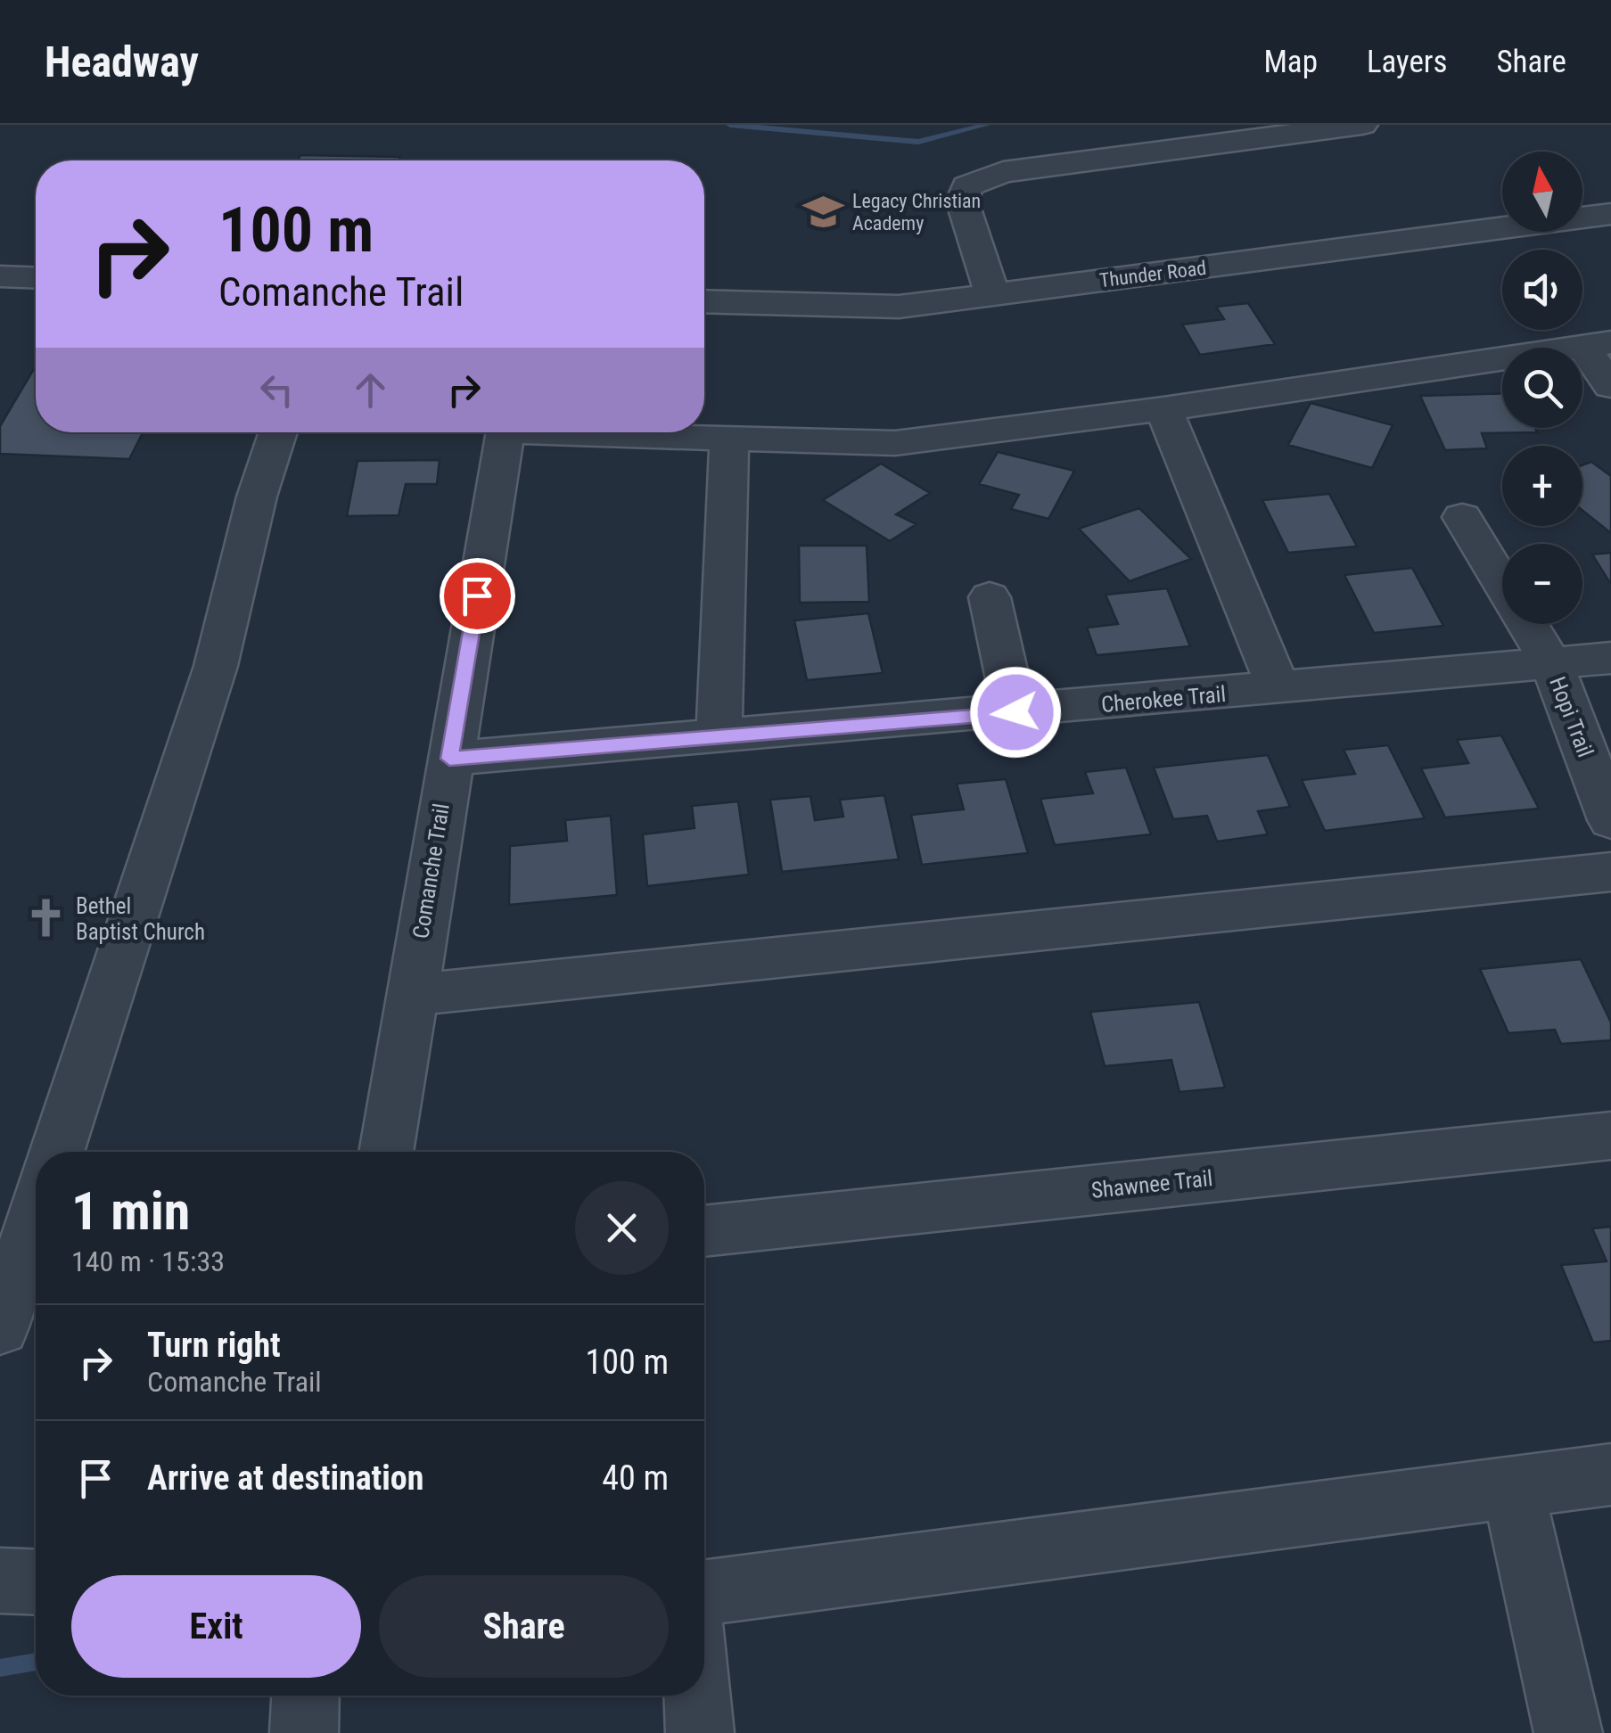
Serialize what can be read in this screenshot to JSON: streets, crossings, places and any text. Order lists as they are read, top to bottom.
{
  "streets": {
    "street": [
      "Thunder Road",
      "Cherokee Trail",
      "Hopi Trail",
      "Comanche Trail",
      "Shawnee Trail"
    ]
  },
  "crossings": [
    ["Cherokee Trail", "Hopi Trail"],
    ["Cherokee Trail", "Comanche Trail"]
  ],
  "places": {
    "school or university": ["Legacy Christian Academy"],
    "church": ["Bethel Baptist Church"]
  },
  "north": "top",
  "page": {
    "header": "Headway",
    "nav": ["Map", "Layers", "Share"],
    "map_buttons": ["+", "−"],
    "turn": ["100 m", "Comanche Trail"],
    "heading": ["1 min", "140 m · 15:33"],
    "list": [
      {
        "name": "Turn right",
        "note": "Comanche Trail",
        "value": "100 m"
      },
      {
        "name": "Arrive at destination",
        "value": "40 m"
      }
    ],
    "buttons": ["Exit", "Share"]
  }
}
